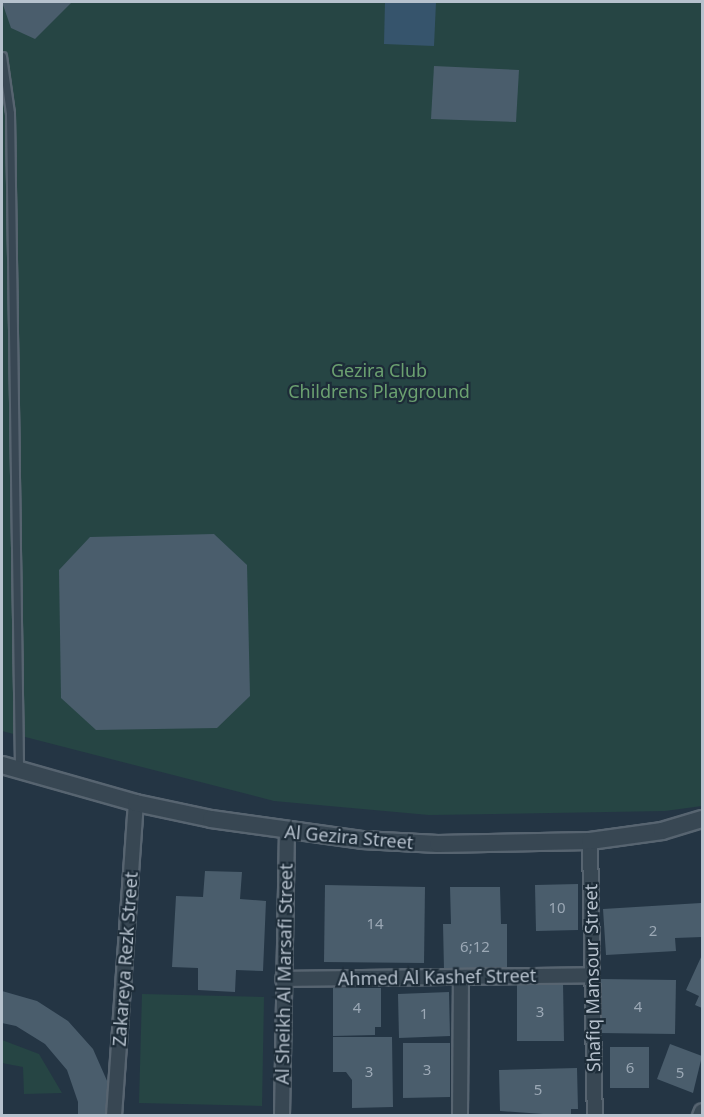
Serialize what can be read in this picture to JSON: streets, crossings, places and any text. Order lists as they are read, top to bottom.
{
  "streets": {
    "street": [
      "Al Gezira Street",
      "Zakareya Rezk Street",
      "Al Sheikh Al Marsafi Street",
      "Ahmed Al Kashef Street",
      "Shafiq Mansour Street"
    ]
  },
  "crossings": [
    ["Al Gezira Street", "Zakareya Rezk Street"],
    ["Al Gezira Street", "Al Sheikh Al Marsafi Street"],
    ["Al Gezira Street", "Shafiq Mansour Street"],
    ["Al Sheikh Al Marsafi Street", "Ahmed Al Kashef Street"],
    ["Ahmed Al Kashef Street", "Shafiq Mansour Street"]
  ],
  "parks": ["Gezira Club Childrens Playground"],
  "house_numbers": [
    "10",
    "14",
    "2",
    "6;12",
    "4",
    "4",
    "3",
    "1",
    "6",
    "3",
    "3",
    "5",
    "5"
  ]
}
